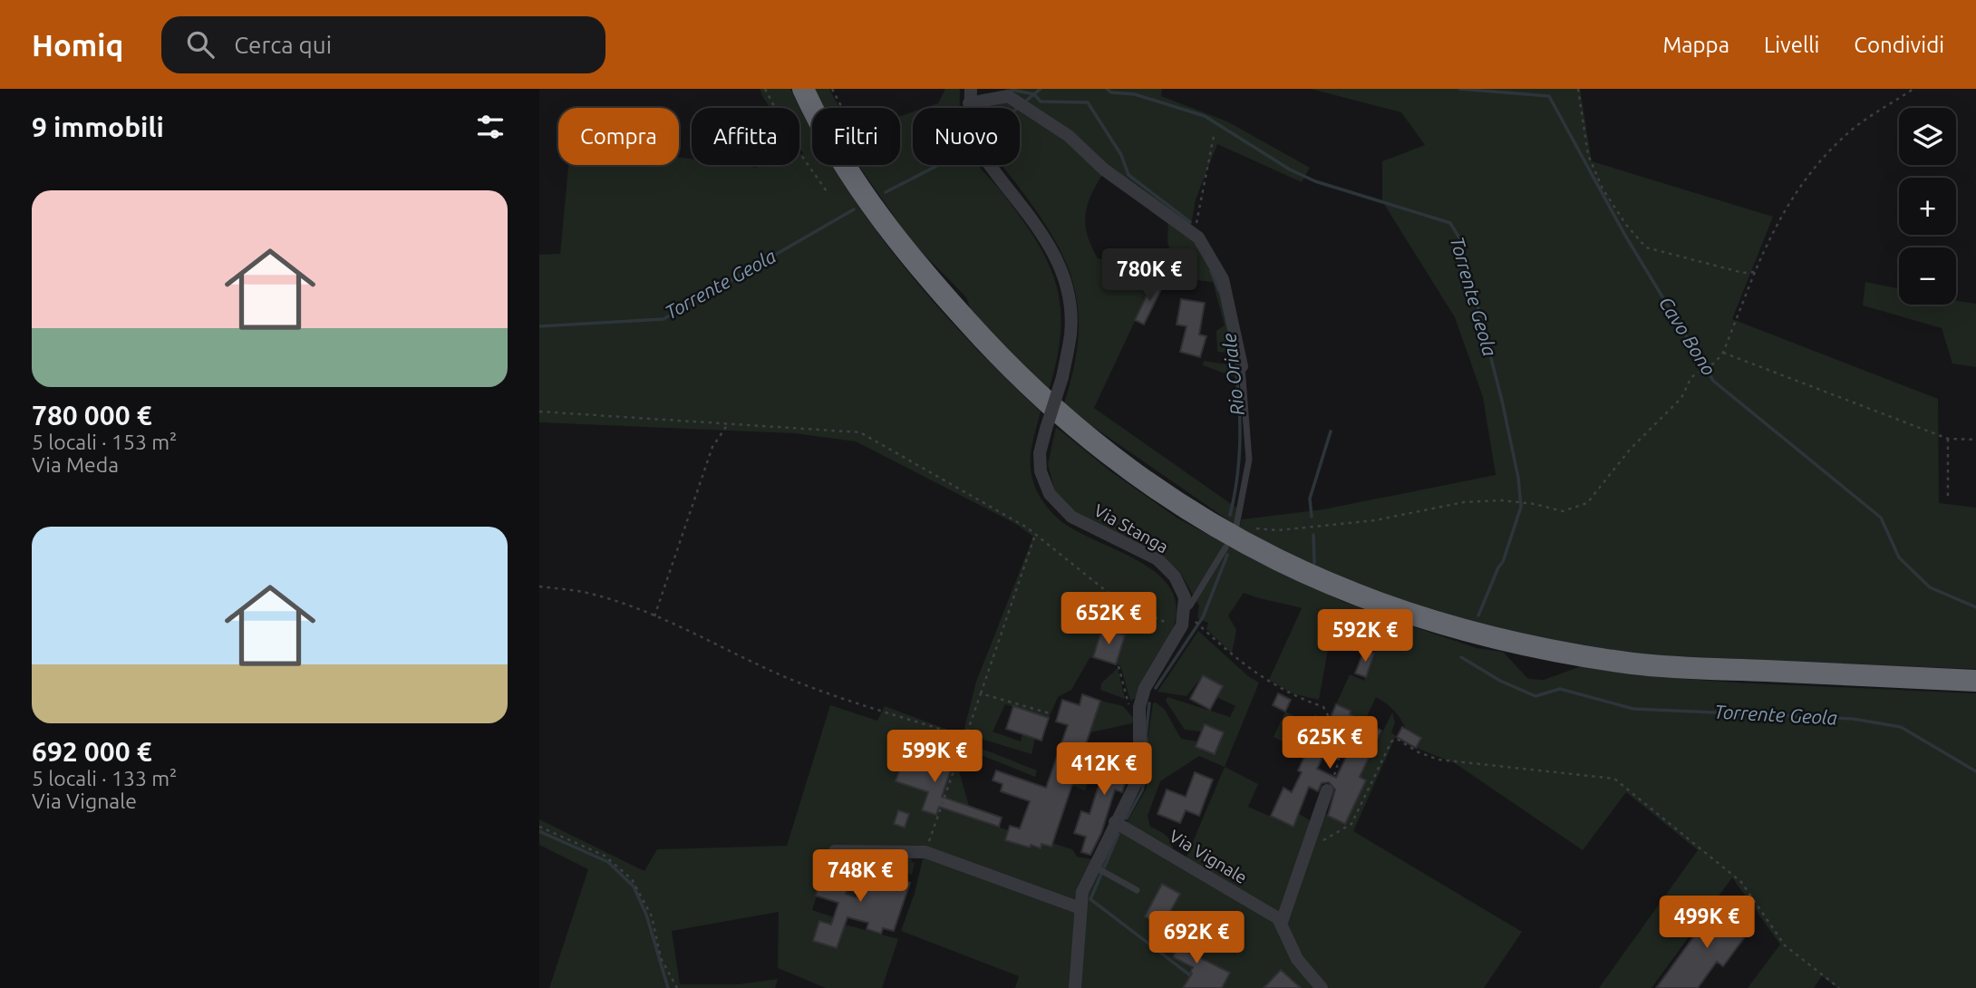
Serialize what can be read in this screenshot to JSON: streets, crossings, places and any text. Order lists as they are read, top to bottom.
{
  "streets": {
    "street": ["Via Stanga", "Via Vignale"]
  },
  "crossings": [
    ["Via Stanga", "Via Vignale"]
  ],
  "water": ["Torrente Geola", "Cavo Bono", "Rio Oriale"],
  "page": {
    "header": "Homiq",
    "search": "Cerca qui",
    "nav": ["Mappa", "Livelli", "Condividi"],
    "heading": "9 immobili",
    "map_buttons": ["+", "−"],
    "chip": [
      "Compra",
      "Affitta",
      "Filtri",
      "Nuovo"
    ],
    "list": [
      {
        "name": "780 000 €",
        "note": "5 locali · 153 m² · Via Meda"
      },
      {
        "name": "692 000 €",
        "note": "5 locali · 133 m² · Via Vignale"
      }
    ],
    "price": [
      "780K €",
      "652K €",
      "592K €",
      "625K €",
      "599K €",
      "412K €",
      "748K €",
      "499K €",
      "692K €"
    ]
  }
}
